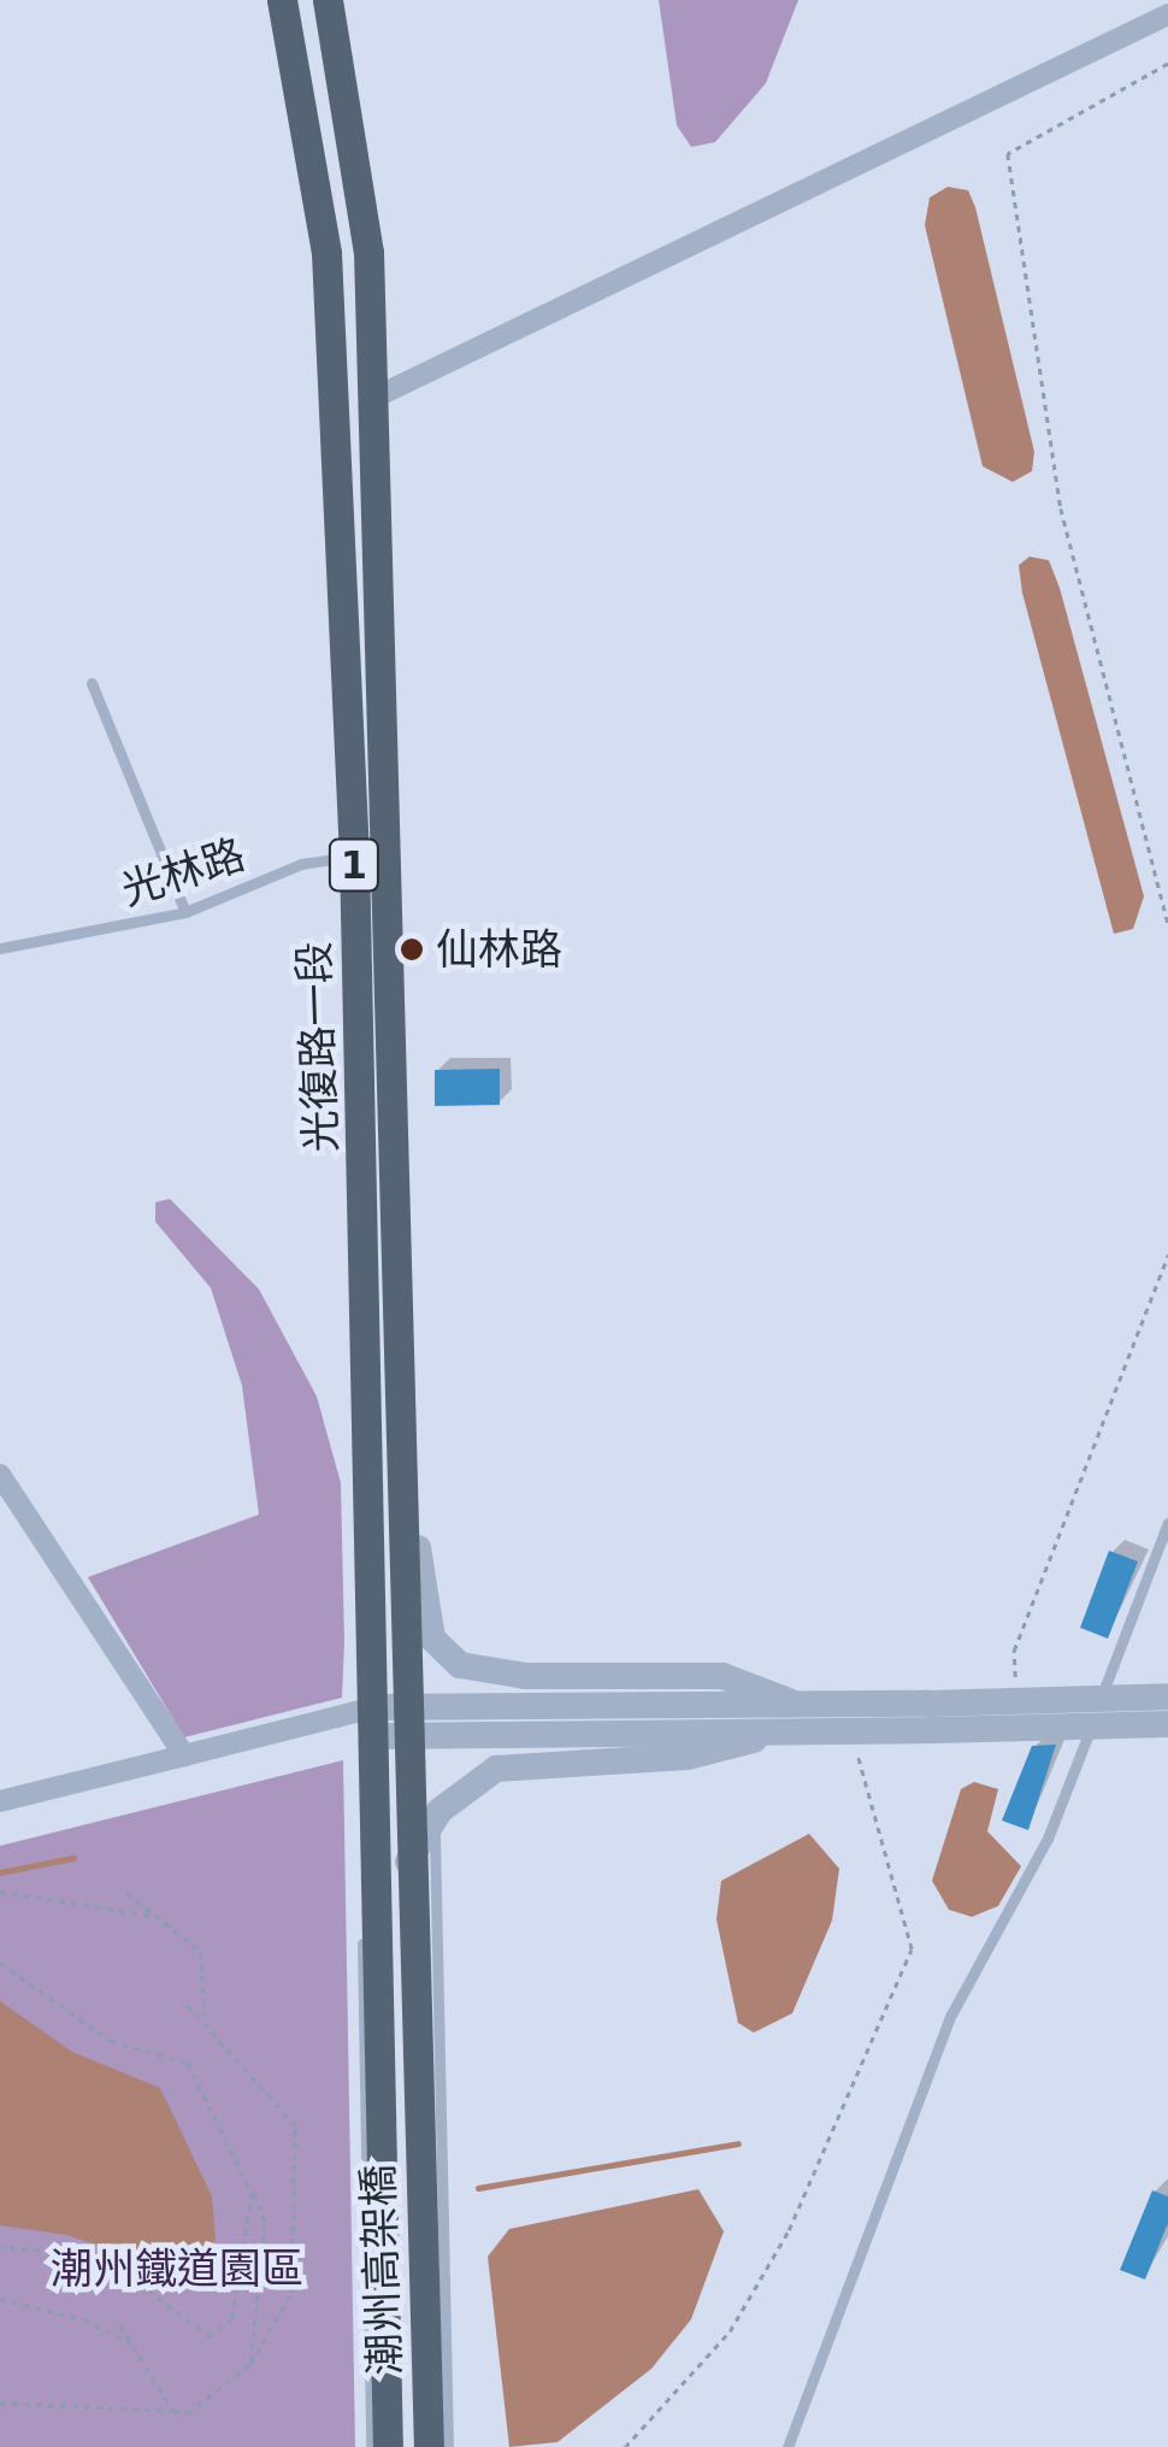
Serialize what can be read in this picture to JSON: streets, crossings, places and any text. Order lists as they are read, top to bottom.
{
  "streets": {
    "main road": ["1", "光復路一段", "潮州高架橋"],
    "lane": ["光林路"]
  },
  "crossings": [
    ["1", "光復路一段"],
    ["1", "潮州高架橋"],
    ["光林路", "光復路一段"],
    ["光復路一段", "潮州高架橋"]
  ],
  "parks": ["潮州鐵道園區"],
  "places": ["仙林路"]
}
